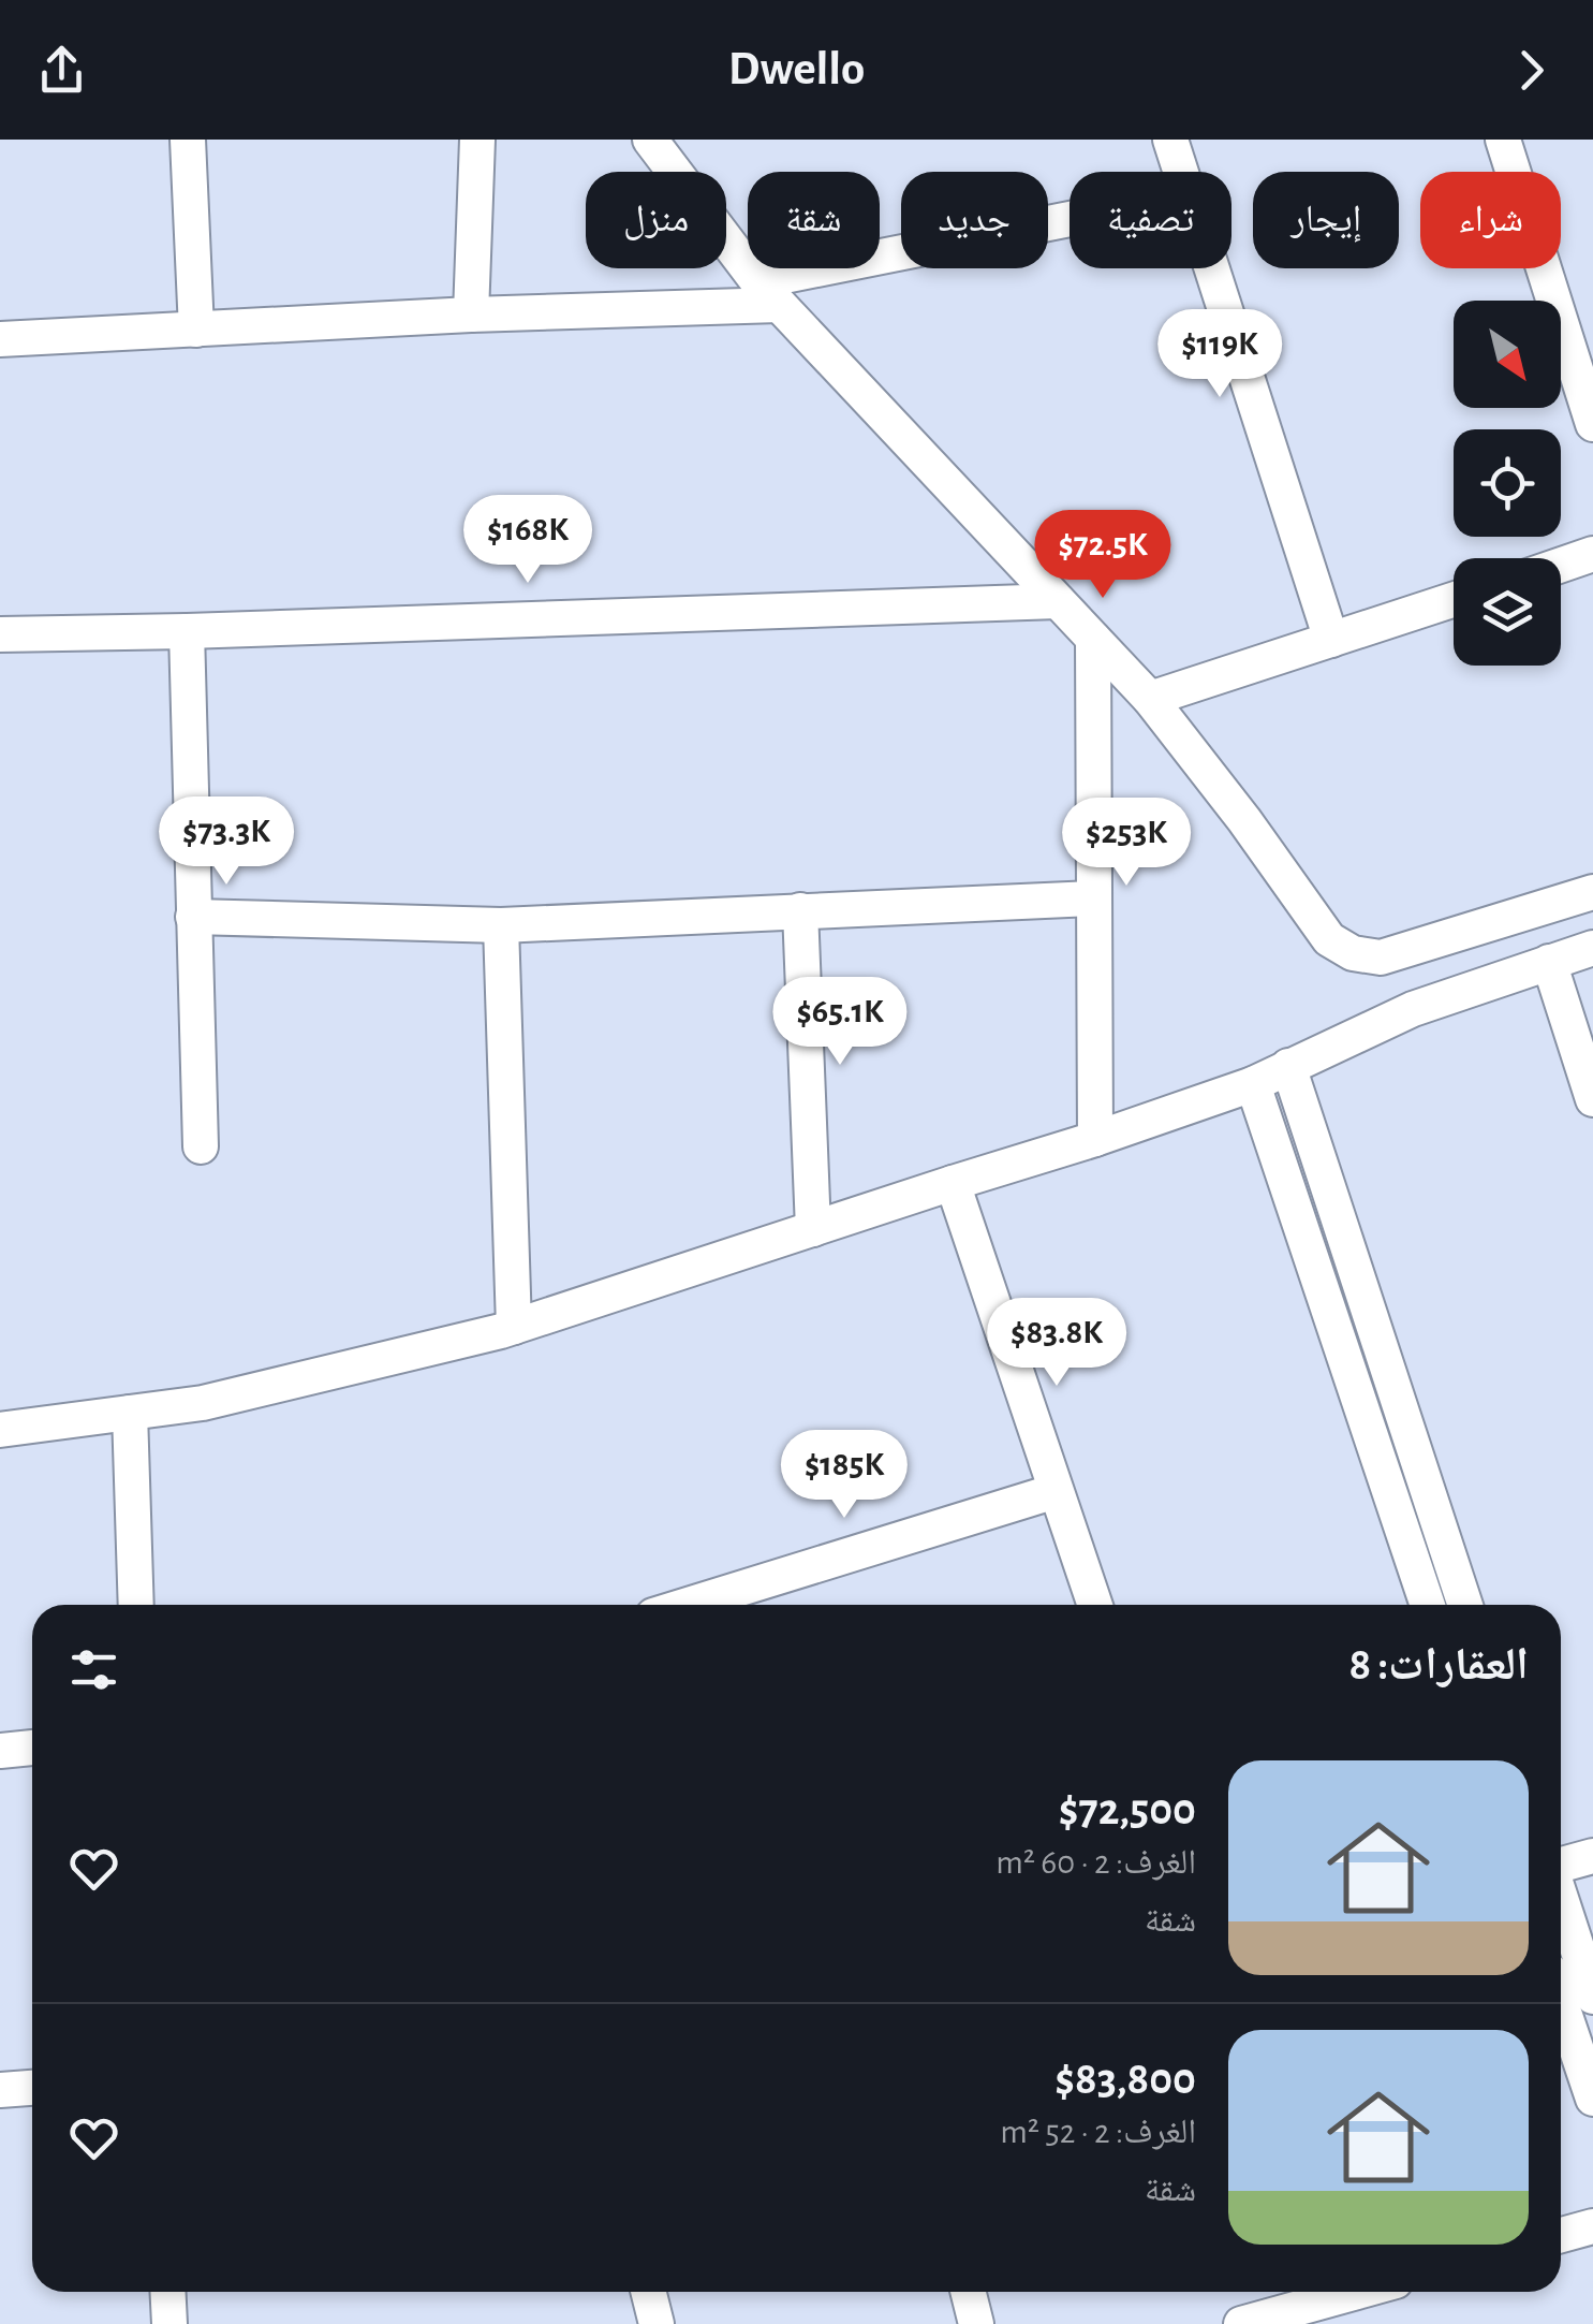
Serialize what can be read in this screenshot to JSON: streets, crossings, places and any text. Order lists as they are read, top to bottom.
{
  "north": "bottom right",
  "page": {
    "header": "Dwello",
    "chip": [
      "شراء",
      "إيجار",
      "تصفية",
      "جديد",
      "شقة",
      "منزل"
    ],
    "price": [
      "$119K",
      "$168K",
      "$72.5K",
      "$73.3K",
      "$253K",
      "$65.1K",
      "$83.8K",
      "$185K"
    ],
    "heading": "العقارات: 8",
    "list": [
      {
        "name": "$72,500",
        "note": "الغرف: 2 · 60 m² · شقة"
      },
      {
        "name": "$83,800",
        "note": "الغرف: 2 · 52 m² · شقة"
      }
    ]
  }
}
